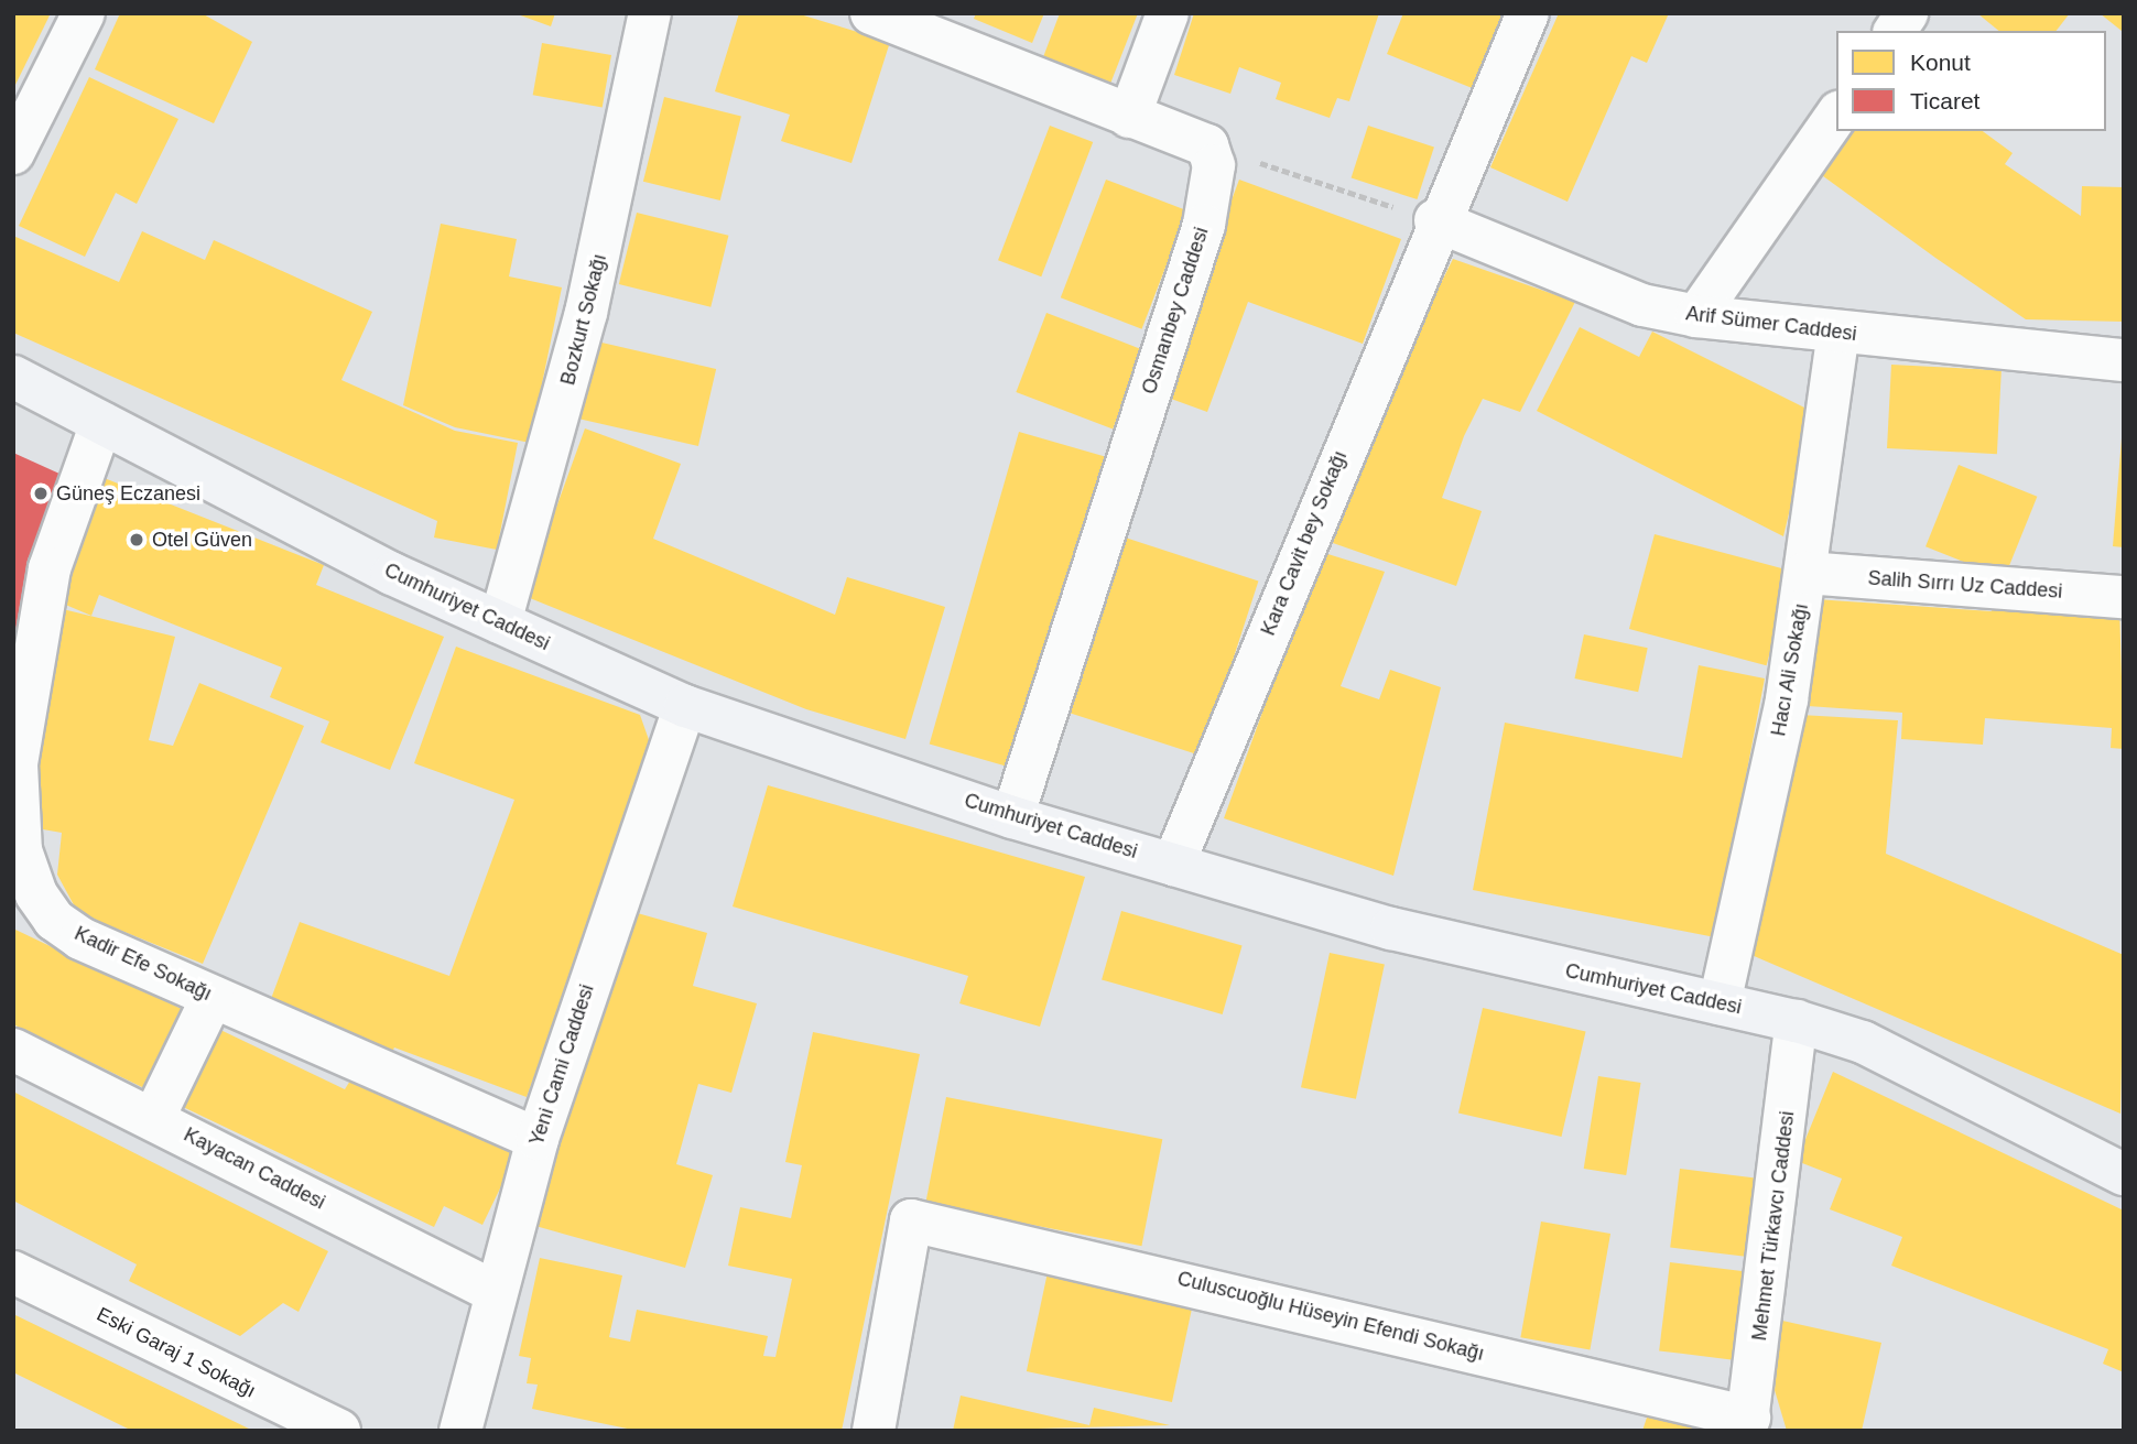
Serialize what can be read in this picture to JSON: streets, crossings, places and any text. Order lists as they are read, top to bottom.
{
  "streets": {
    "main road": ["Cumhuriyet Caddesi"],
    "street": [
      "Osmanbey Caddesi",
      "Bozkurt Sokağı",
      "Arif Sümer Caddesi",
      "Kara Cavit bey Sokağı",
      "Salih Sırrı Uz Caddesi",
      "Hacı Ali Sokağı",
      "Kadir Efe Sokağı",
      "Yeni Cami Caddesi",
      "Kayacan Caddesi",
      "Mehmet Türkavcı Caddesi",
      "Culuscuoğlu Hüseyin Efendi Sokağı",
      "Eski Garaj 1 Sokağı"
    ]
  },
  "crossings": [
    ["Osmanbey Caddesi", "Cumhuriyet Caddesi"],
    ["Bozkurt Sokağı", "Cumhuriyet Caddesi"],
    ["Arif Sümer Caddesi", "Kara Cavit bey Sokağı"],
    ["Arif Sümer Caddesi", "Hacı Ali Sokağı"],
    ["Kara Cavit bey Sokağı", "Cumhuriyet Caddesi"],
    ["Salih Sırrı Uz Caddesi", "Hacı Ali Sokağı"],
    ["Cumhuriyet Caddesi", "Hacı Ali Sokağı"],
    ["Cumhuriyet Caddesi", "Kadir Efe Sokağı"],
    ["Cumhuriyet Caddesi", "Yeni Cami Caddesi"],
    ["Cumhuriyet Caddesi", "Mehmet Türkavcı Caddesi"],
    ["Kadir Efe Sokağı", "Yeni Cami Caddesi"],
    ["Yeni Cami Caddesi", "Kayacan Caddesi"],
    ["Mehmet Türkavcı Caddesi", "Culuscuoğlu Hüseyin Efendi Sokağı"]
  ],
  "places": ["Güneş Eczanesi", "Otel Güven"],
  "legend": ["Konut", "Ticaret"]
}
